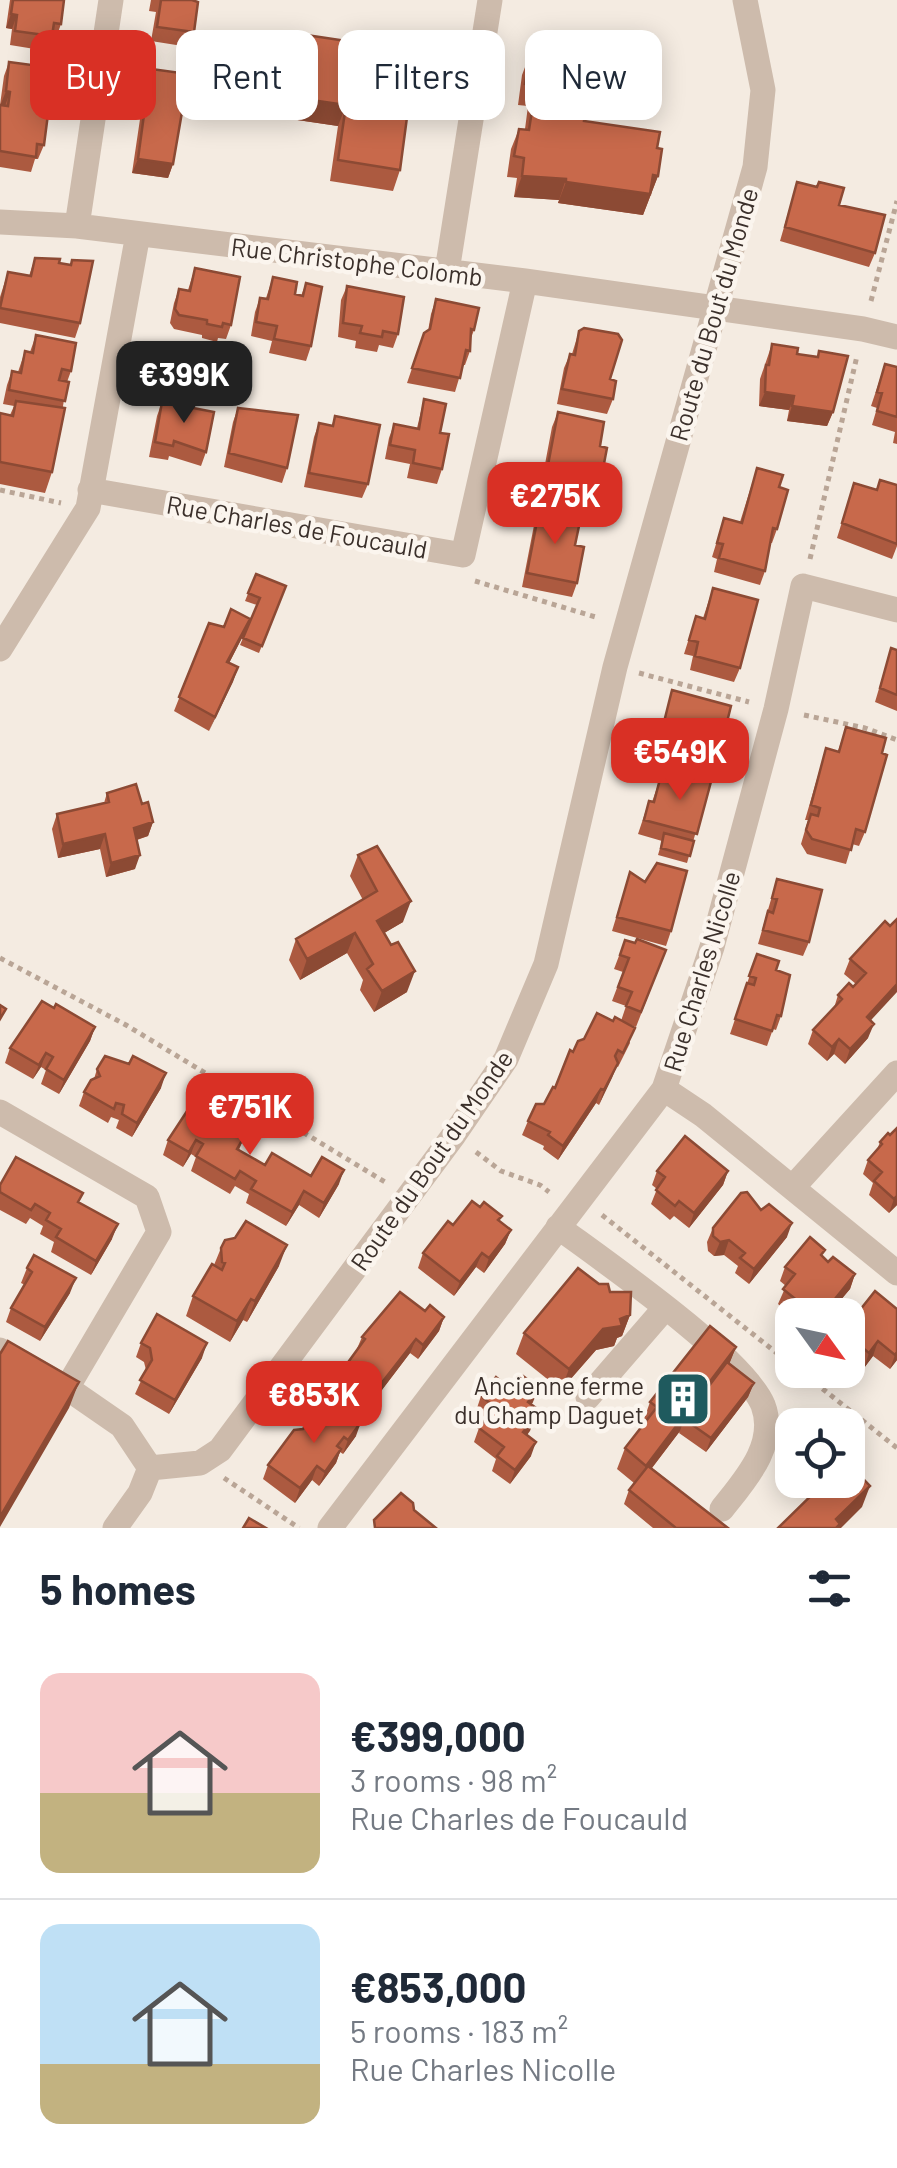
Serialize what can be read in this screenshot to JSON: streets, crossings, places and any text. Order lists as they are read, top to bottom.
{
  "streets": {
    "street": [
      "Rue Christophe Colomb",
      "Route du Bout du Monde",
      "Rue Charles de Foucauld",
      "Rue Charles Nicolle"
    ]
  },
  "crossings": [
    ["Rue Christophe Colomb", "Route du Bout du Monde"],
    ["Rue Christophe Colomb", "Rue Charles de Foucauld"]
  ],
  "places": {
    "building": ["Ancienne ferme du Champ Daguet"]
  },
  "north": "bottom right",
  "page": {
    "chip": [
      "Buy",
      "Rent",
      "Filters",
      "New"
    ],
    "price": [
      "€399K",
      "€275K",
      "€549K",
      "€751K",
      "€853K"
    ],
    "heading": "5 homes",
    "list": [
      {
        "name": "€399,000",
        "note": "3 rooms · 98 m² · Rue Charles de Foucauld"
      },
      {
        "name": "€853,000",
        "note": "5 rooms · 183 m² · Rue Charles Nicolle"
      }
    ]
  }
}
